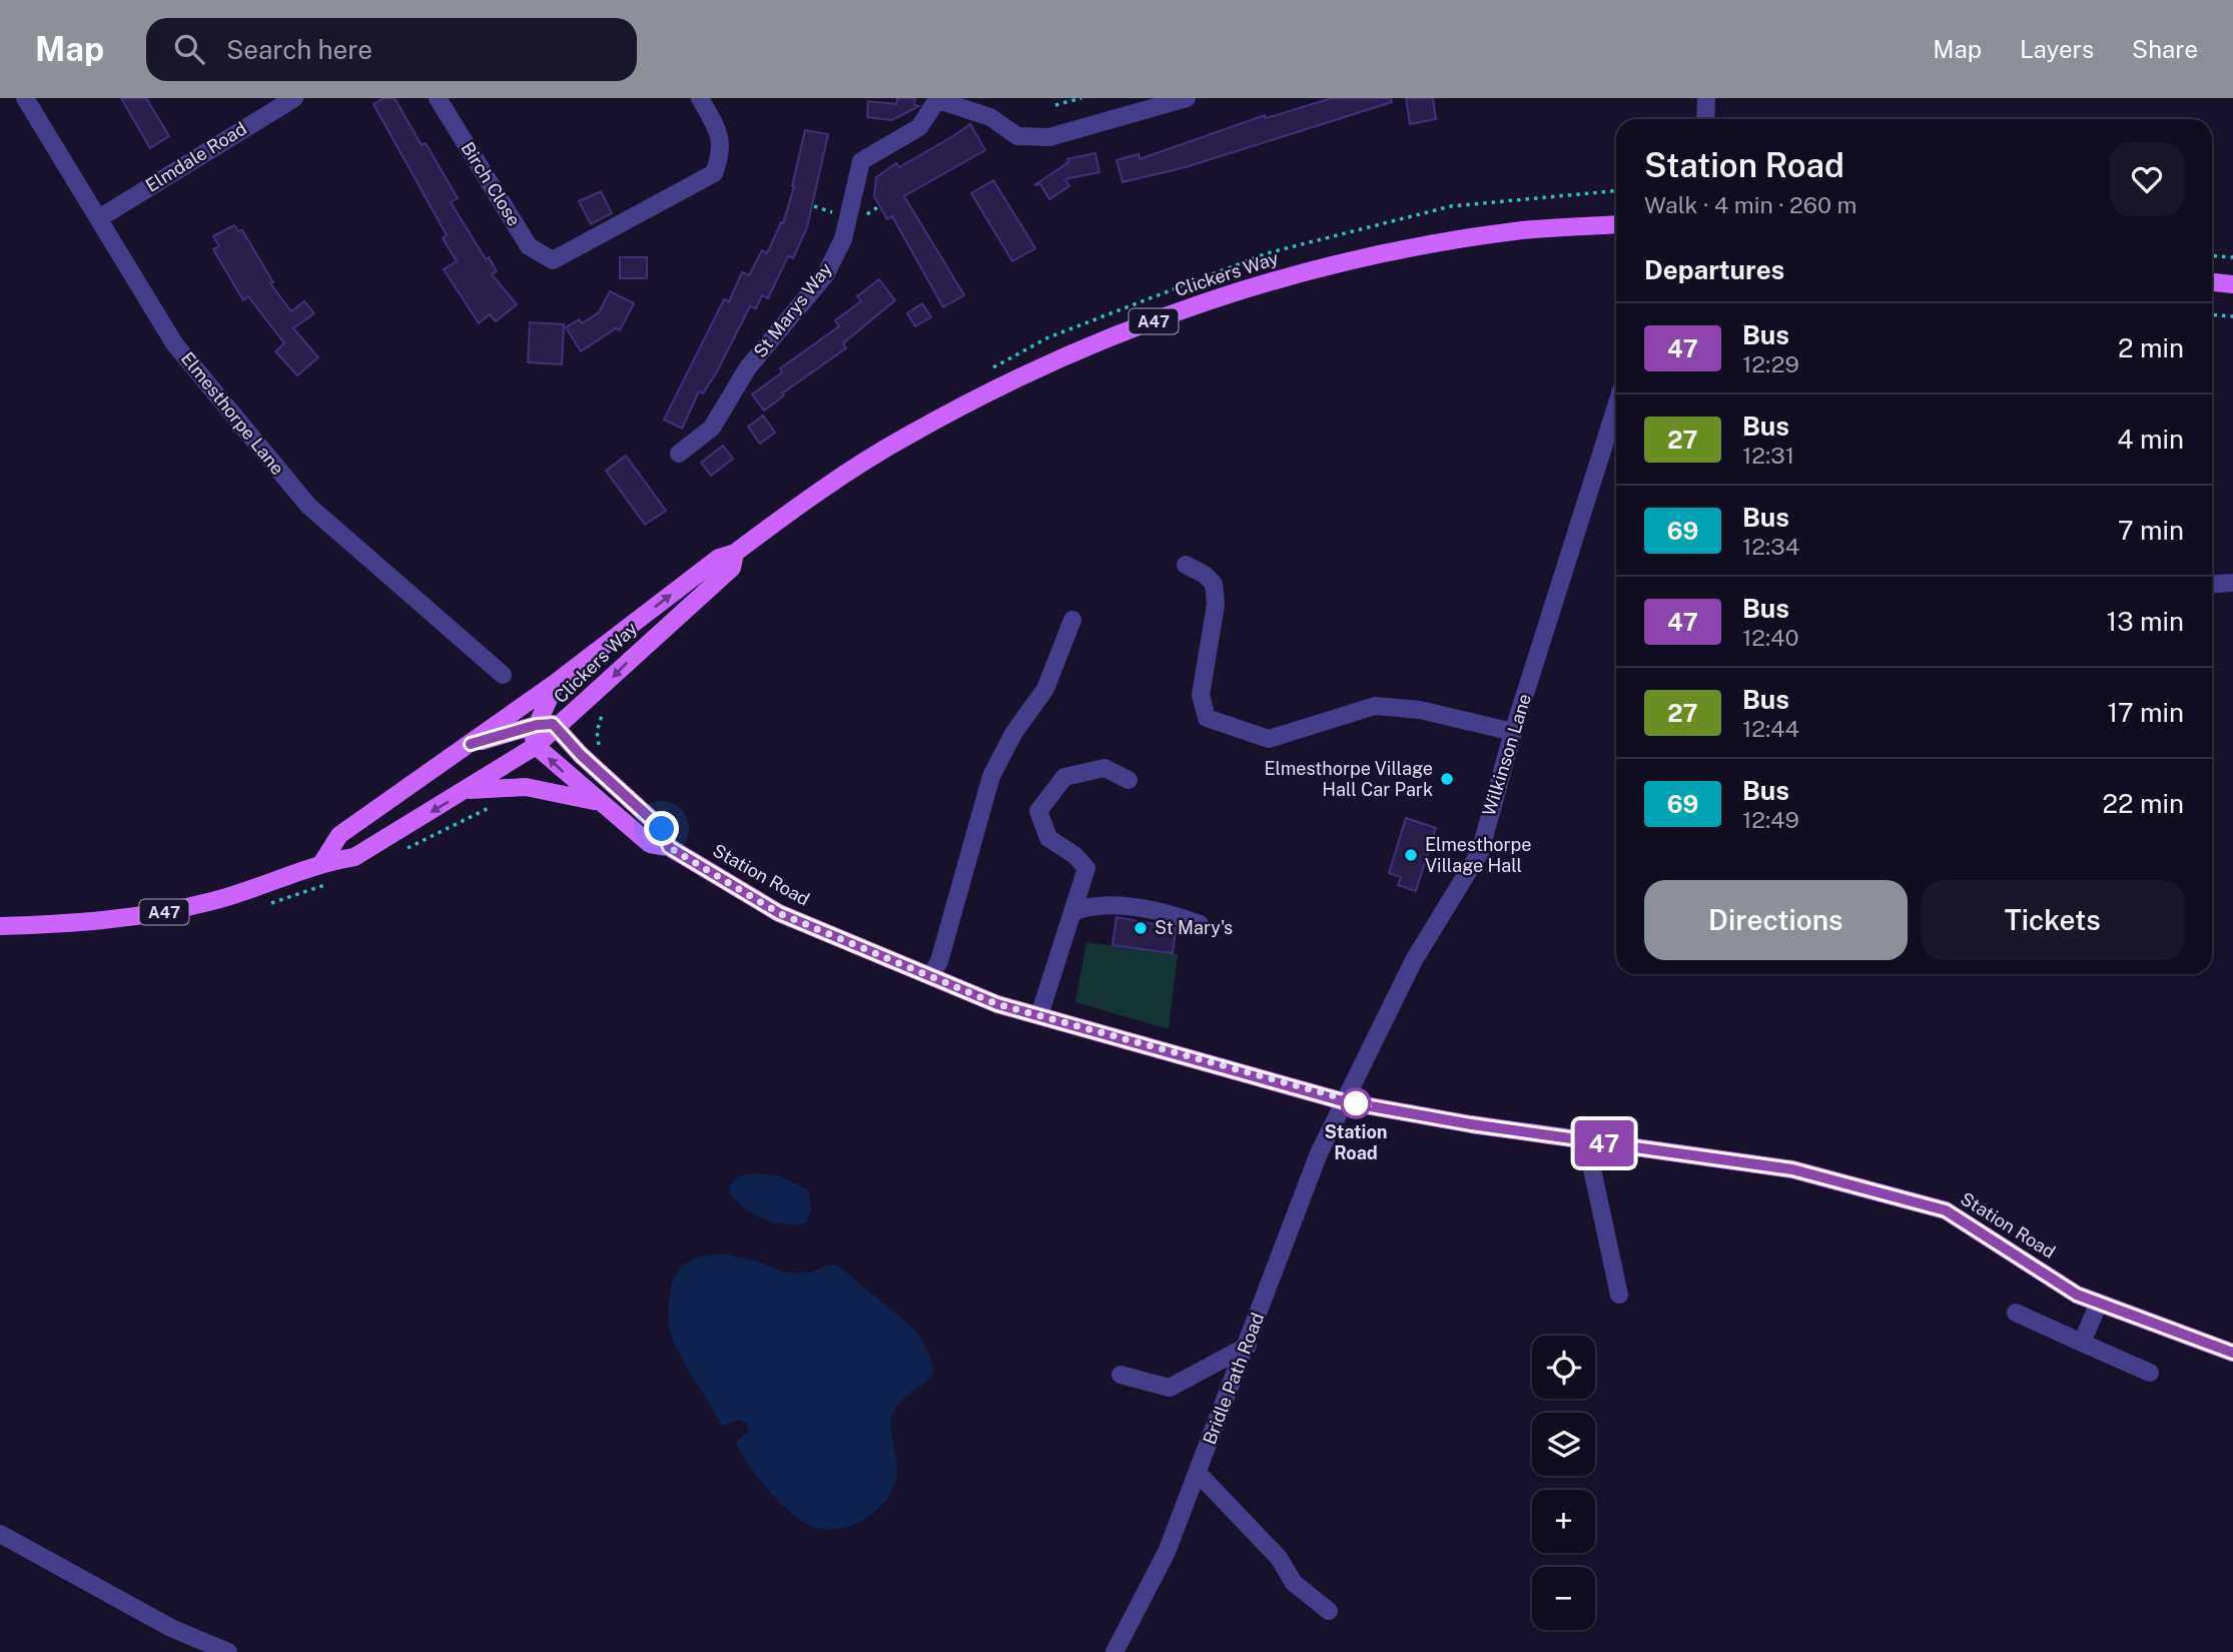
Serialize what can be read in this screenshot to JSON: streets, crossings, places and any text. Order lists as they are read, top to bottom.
{
  "streets": {
    "main road": ["Clickers Way", "A47", "Station Road"],
    "street": [
      "Elmdale Road",
      "Birch Close",
      "St Marys Way",
      "Elmesthorpe Lane",
      "Wilkinson Lane",
      "Bridle Path Road"
    ]
  },
  "crossings": [
    ["Elmdale Road", "Elmesthorpe Lane"],
    ["Clickers Way", "Station Road"],
    ["Wilkinson Lane", "Station Road"],
    ["Wilkinson Lane", "Bridle Path Road"],
    ["Station Road", "Bridle Path Road"]
  ],
  "places": [
    "Elmesthorpe Village Hall Car Park",
    "Elmesthorpe Village Hall",
    "St Mary's",
    "Station Road"
  ],
  "lines": ["bus line 47"],
  "page": {
    "header": "Map",
    "search": "Search here",
    "nav": ["Map", "Layers", "Share"],
    "on_map": "47",
    "heading": [
      ["Station Road", "Walk · 4 min · 260 m"],
      "Departures"
    ],
    "list": [
      {
        "mark": "47",
        "name": "Bus",
        "note": "12:29",
        "value": "2 min"
      },
      {
        "mark": "27",
        "name": "Bus",
        "note": "12:31",
        "value": "4 min"
      },
      {
        "mark": "69",
        "name": "Bus",
        "note": "12:34",
        "value": "7 min"
      },
      {
        "mark": "47",
        "name": "Bus",
        "note": "12:40",
        "value": "13 min"
      },
      {
        "mark": "27",
        "name": "Bus",
        "note": "12:44",
        "value": "17 min"
      },
      {
        "mark": "69",
        "name": "Bus",
        "note": "12:49",
        "value": "22 min"
      }
    ],
    "buttons": ["Directions", "Tickets"],
    "map_buttons": ["+", "−"]
  }
}
